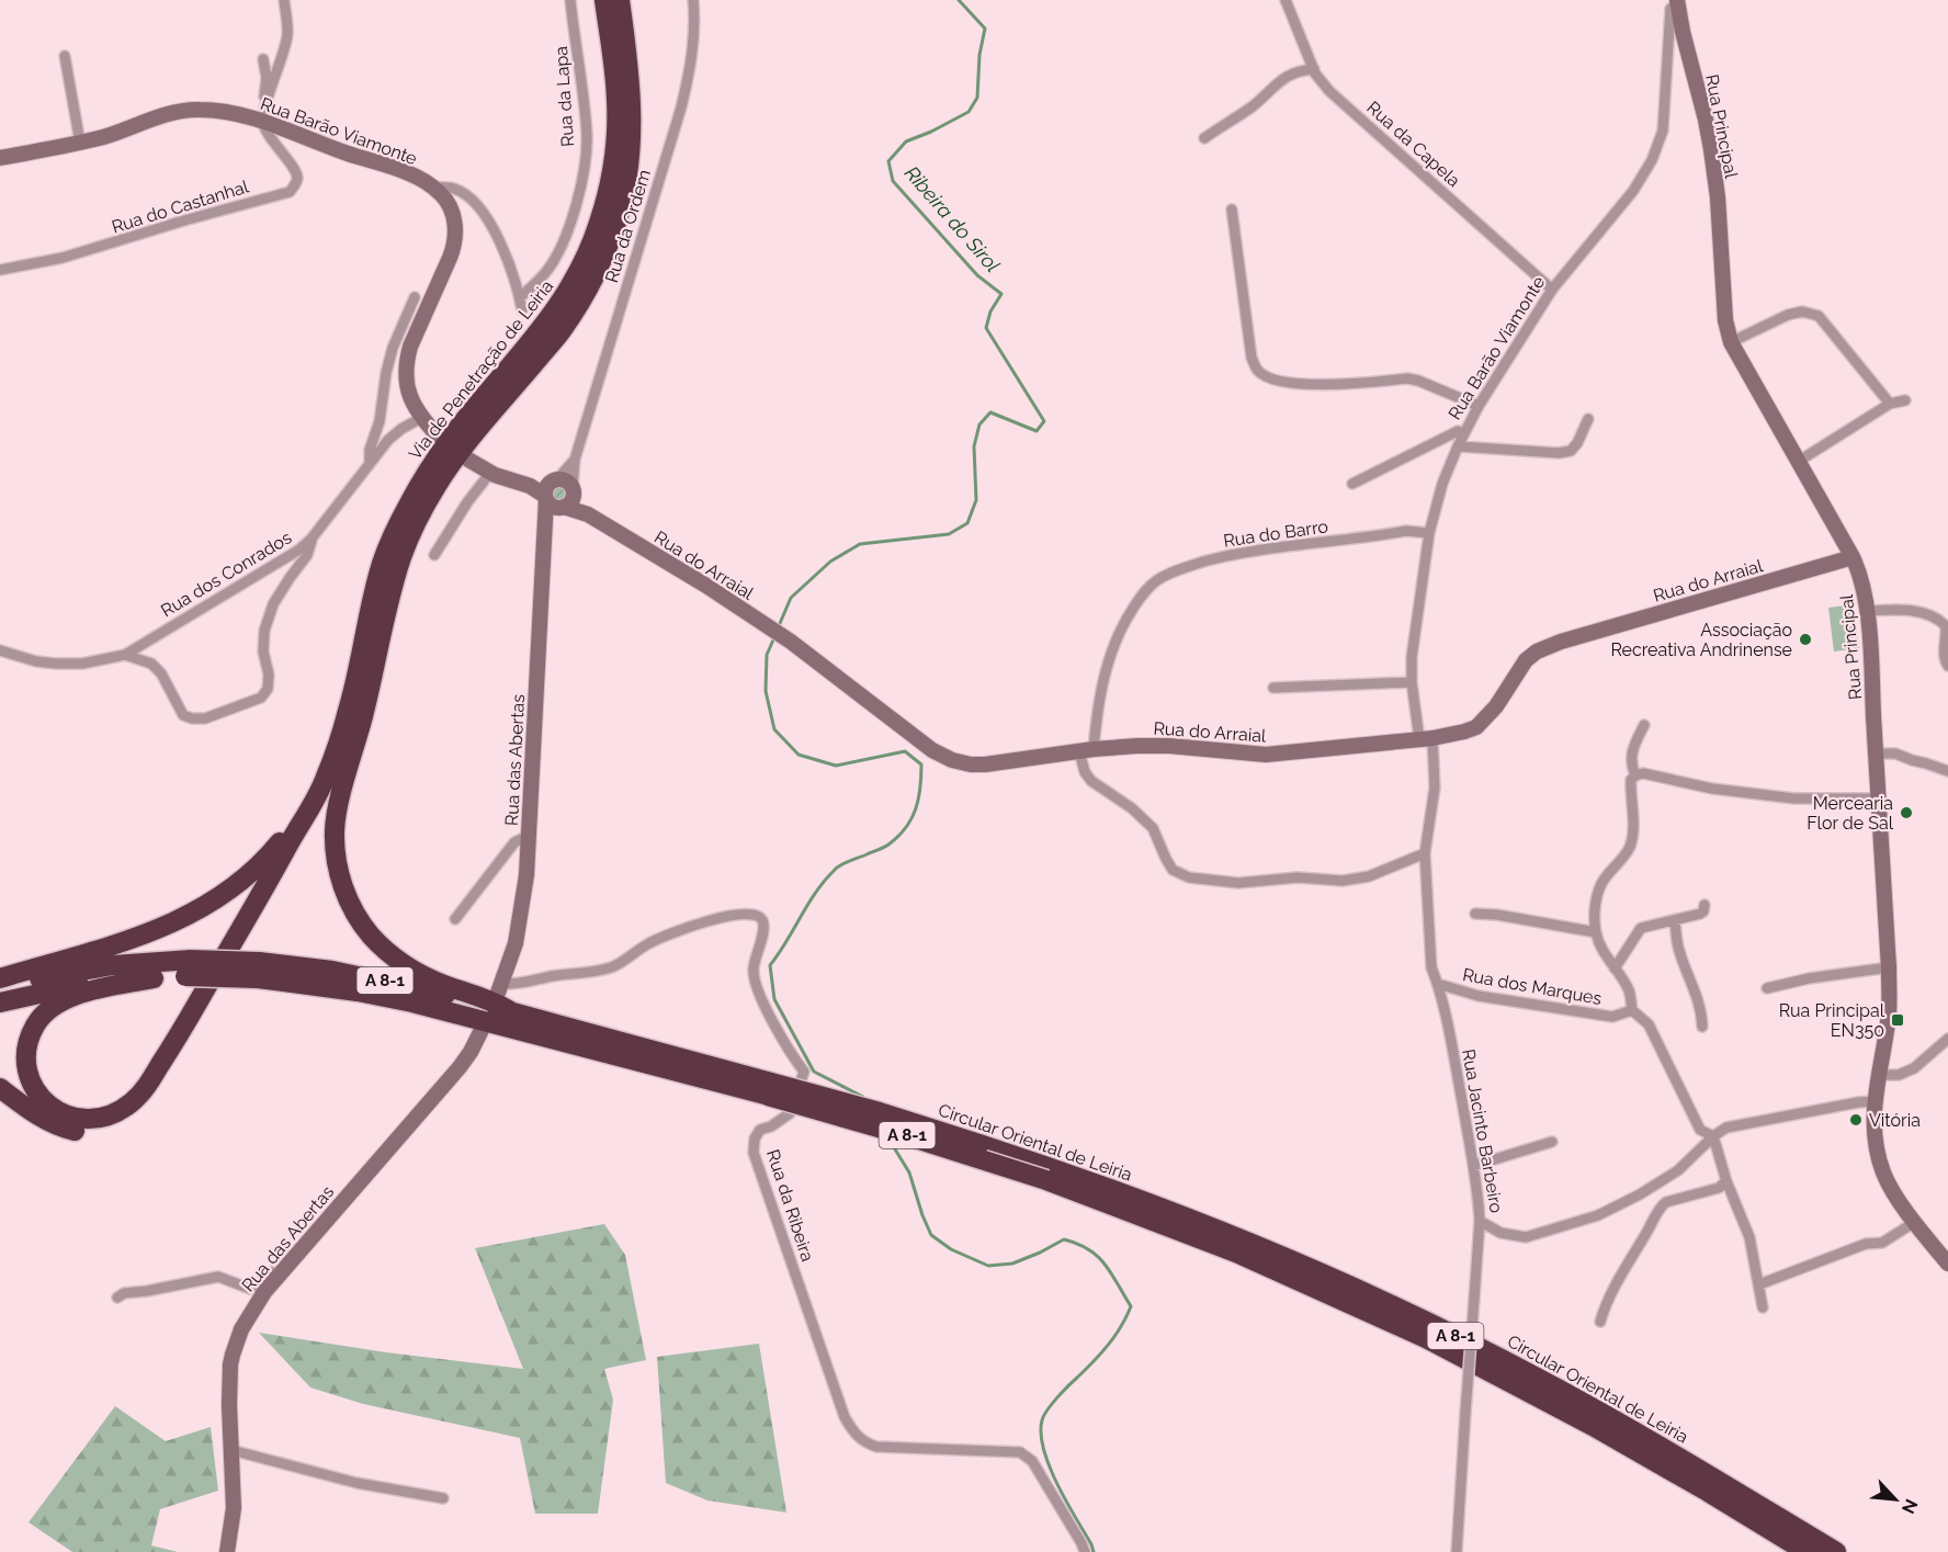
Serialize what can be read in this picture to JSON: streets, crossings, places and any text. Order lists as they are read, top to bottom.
{
  "streets": {
    "highway": ["Via de Penetração de Leiria", "A 8-1", "Circular Oriental de Leiria"],
    "street": [
      "Rua da Lapa",
      "Rua Principal",
      "Rua Barão Viamonte",
      "Rua da Capela",
      "Rua do Castanhal",
      "Rua da Ordem",
      "Rua do Barro",
      "Rua do Arraial",
      "Rua dos Conrados",
      "Rua das Abertas",
      "Rua dos Marques",
      "Rua Jacinto Barbeiro",
      "Rua da Ribeira"
    ]
  },
  "crossings": [
    ["Rua Principal", "Rua Barão Viamonte"],
    ["Rua Principal", "Rua do Arraial"],
    ["Rua Principal", "Rua Jacinto Barbeiro"],
    ["Rua Barão Viamonte", "Rua da Capela"],
    ["Rua Barão Viamonte", "Rua do Castanhal"],
    ["Rua Barão Viamonte", "Rua do Barro"],
    ["Rua Barão Viamonte", "Rua do Arraial"],
    ["Rua Barão Viamonte", "Rua dos Conrados"],
    ["Rua Barão Viamonte", "Rua Jacinto Barbeiro"],
    ["Rua da Ordem", "Rua do Arraial"],
    ["Rua da Ordem", "Rua das Abertas"],
    ["Rua do Barro", "Rua do Arraial"],
    ["Rua do Arraial", "Rua das Abertas"],
    ["Rua do Arraial", "Rua Jacinto Barbeiro"],
    ["Rua das Abertas", "Rua da Ribeira"],
    ["Rua dos Marques", "Rua Jacinto Barbeiro"]
  ],
  "water": ["Ribeira do Sirol"],
  "places": {
    "other": ["Associação Recreativa Andrinense", "Mercearia Flor de Sal", "Vitória"],
    "transit": ["Rua Principal EN350"]
  },
  "north": "bottom right"
}
